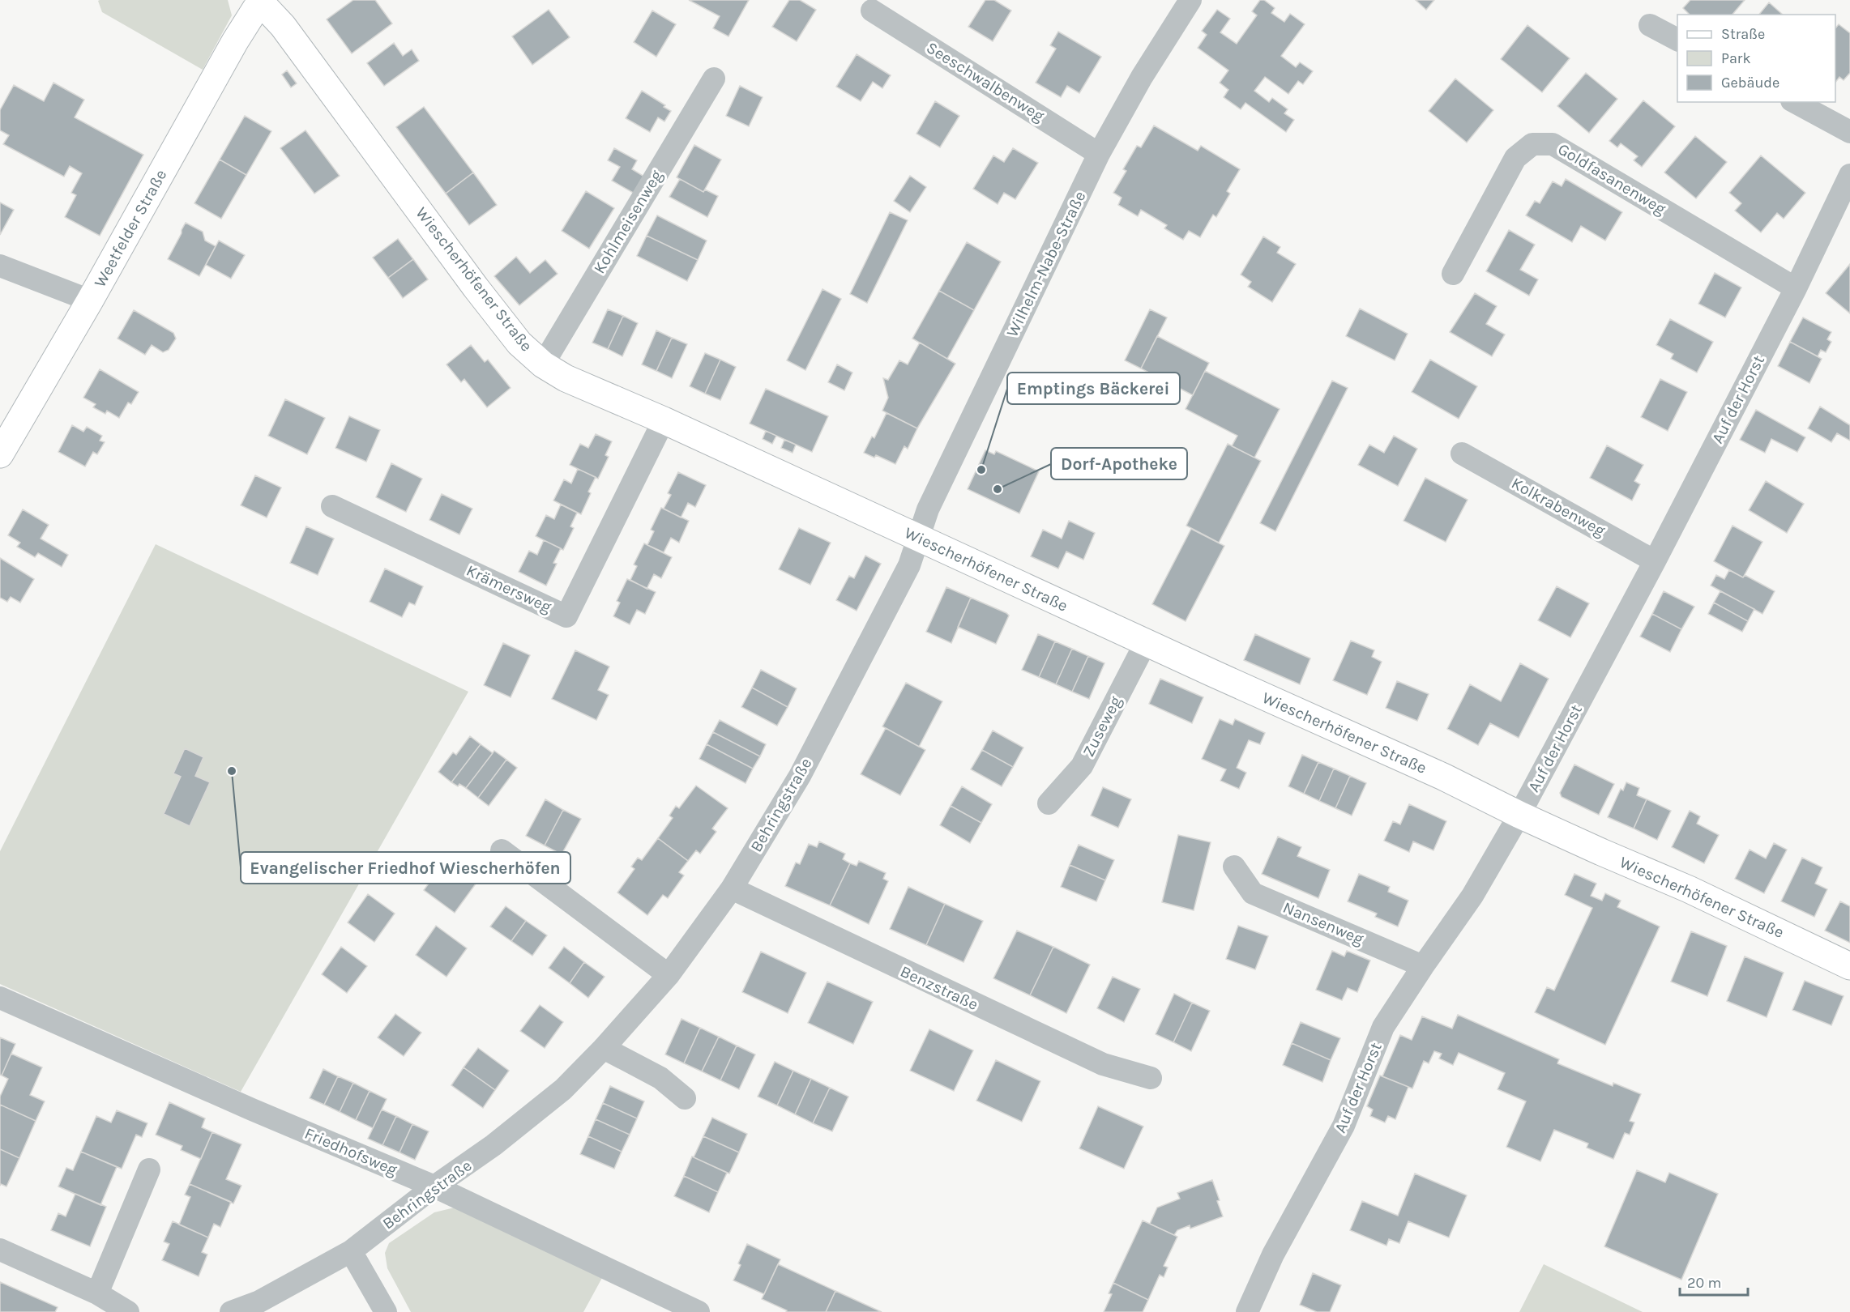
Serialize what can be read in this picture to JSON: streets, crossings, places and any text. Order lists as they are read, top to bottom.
{
  "streets": {
    "street": [
      "Seeschwalbenweg",
      "Goldfasanenweg",
      "Kohlmeisenweg",
      "Weetfelder Straße",
      "Wilhelm-Nabe-Straße",
      "Wiescherhöfener Straße",
      "Auf der Horst",
      "Kolkrabenweg",
      "Krämersweg",
      "Zuseweg",
      "Behringstraße",
      "Nansenweg",
      "Benzstraße",
      "Friedhofsweg"
    ]
  },
  "crossings": [
    ["Seeschwalbenweg", "Wilhelm-Nabe-Straße"],
    ["Goldfasanenweg", "Auf der Horst"],
    ["Kohlmeisenweg", "Wiescherhöfener Straße"],
    ["Weetfelder Straße", "Wiescherhöfener Straße"],
    ["Wilhelm-Nabe-Straße", "Wiescherhöfener Straße"],
    ["Wilhelm-Nabe-Straße", "Behringstraße"],
    ["Wiescherhöfener Straße", "Auf der Horst"],
    ["Wiescherhöfener Straße", "Krämersweg"],
    ["Wiescherhöfener Straße", "Zuseweg"],
    ["Wiescherhöfener Straße", "Behringstraße"],
    ["Auf der Horst", "Kolkrabenweg"],
    ["Auf der Horst", "Nansenweg"],
    ["Behringstraße", "Benzstraße"],
    ["Behringstraße", "Friedhofsweg"]
  ],
  "places": ["Emptings Bäckerei", "Dorf-Apotheke", "Evangelischer Friedhof Wiescherhöfen"],
  "legend": ["Straße", "Park", "Gebäude"],
  "scale_bar": "20 m"
}
